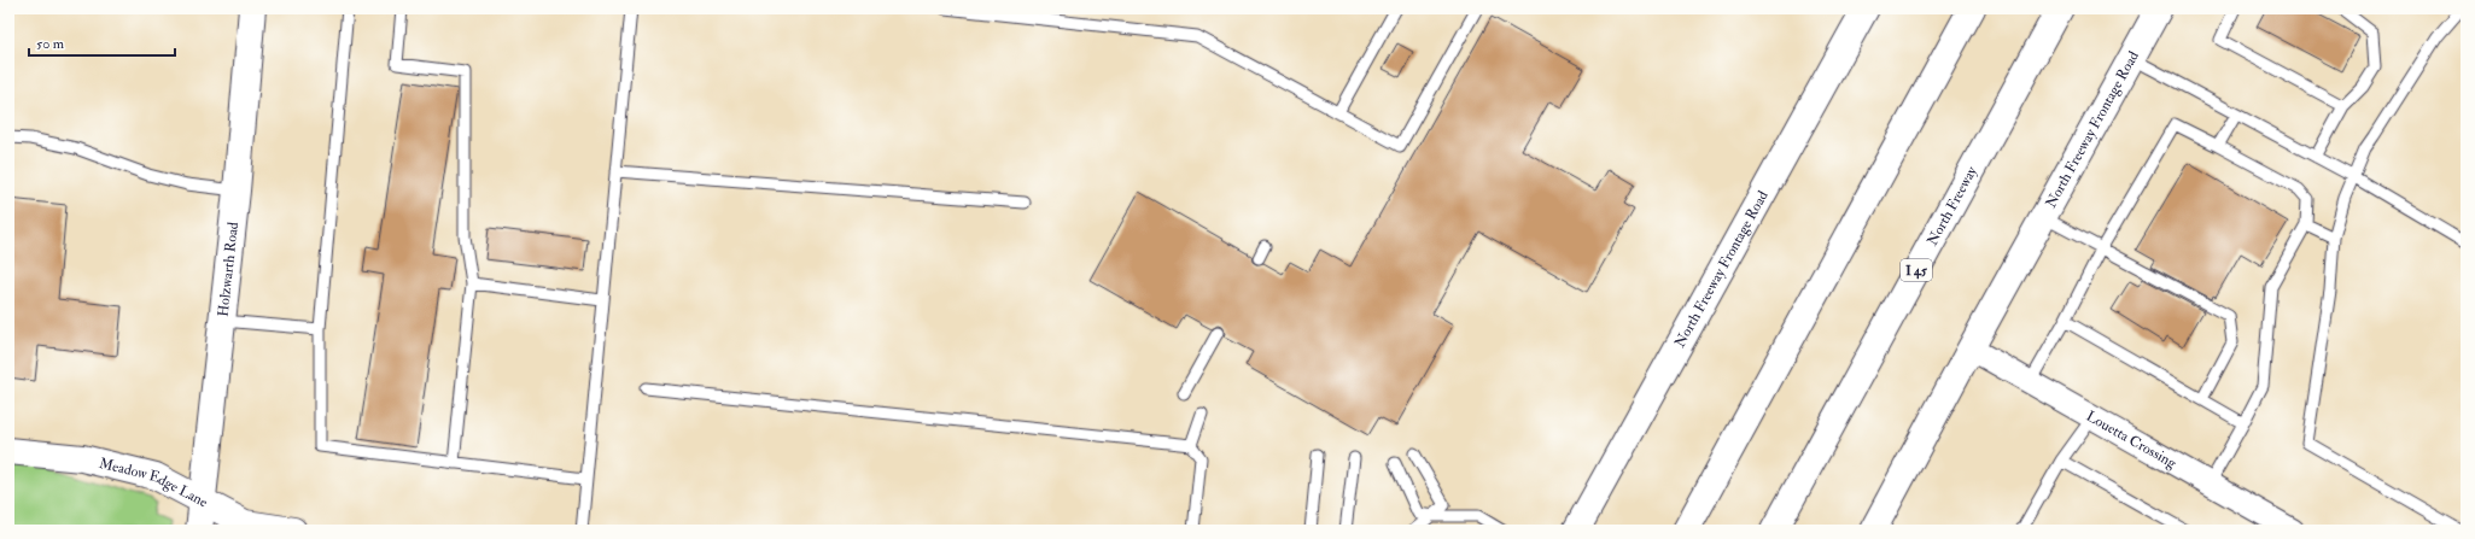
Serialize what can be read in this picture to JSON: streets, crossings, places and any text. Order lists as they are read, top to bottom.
{
  "streets": {
    "main road": [
      "North Freeway Frontage Road",
      "North Freeway",
      "Holzwarth Road",
      "I 45",
      "Meadow Edge Lane"
    ],
    "street": ["Louetta Crossing"]
  },
  "crossings": [
    ["North Freeway Frontage Road", "Louetta Crossing"],
    ["Holzwarth Road", "Meadow Edge Lane"]
  ],
  "scale_bar": "50 m"
}
